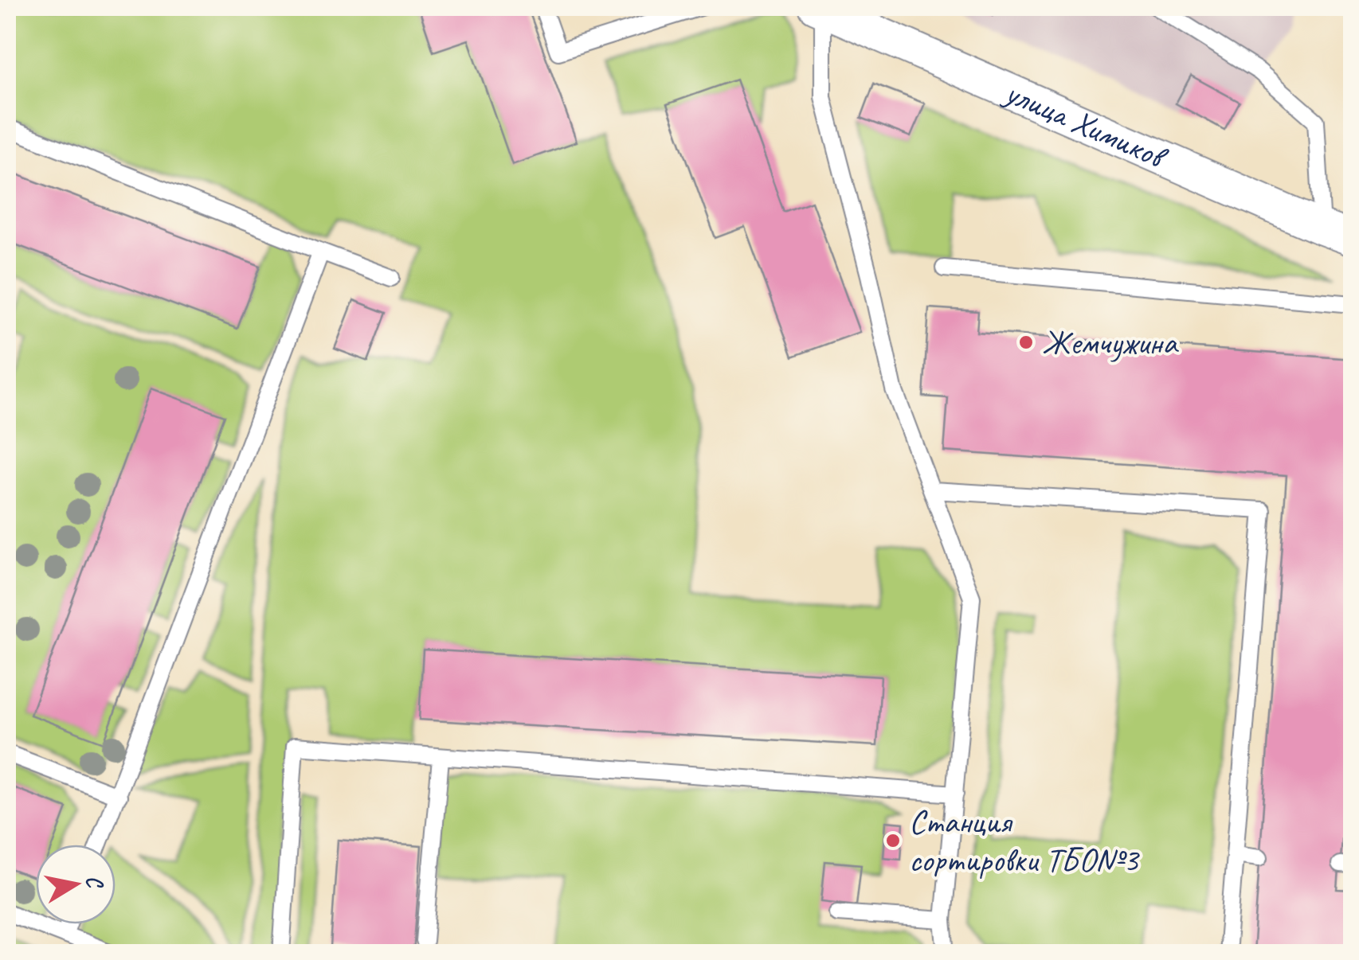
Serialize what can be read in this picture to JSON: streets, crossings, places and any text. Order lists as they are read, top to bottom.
{
  "streets": {
    "street": ["улица Химиков"]
  },
  "places": ["Жемчужина", "Станция сортировки ТБО№3"],
  "north": "right"
}
